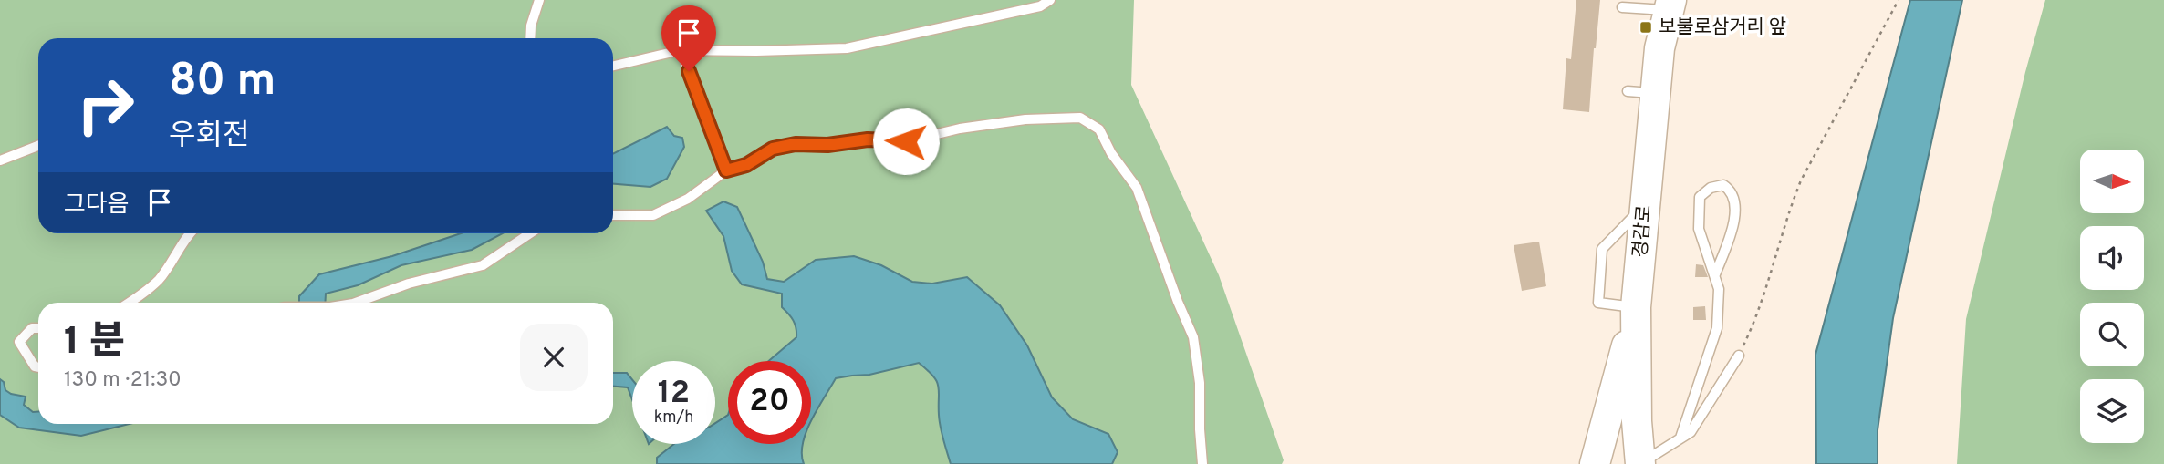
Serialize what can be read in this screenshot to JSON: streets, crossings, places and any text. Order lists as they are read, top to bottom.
{
  "streets": {
    "main road": ["경감로"]
  },
  "places": {
    "transit": ["보불로삼거리 앞"]
  },
  "north": "right",
  "page": {
    "turn": ["80 m", "우회전"],
    "then": "그다음",
    "heading": ["1 분", "130 m · 21:30"],
    "speed": "12 km/h",
    "limit": "20"
  }
}
